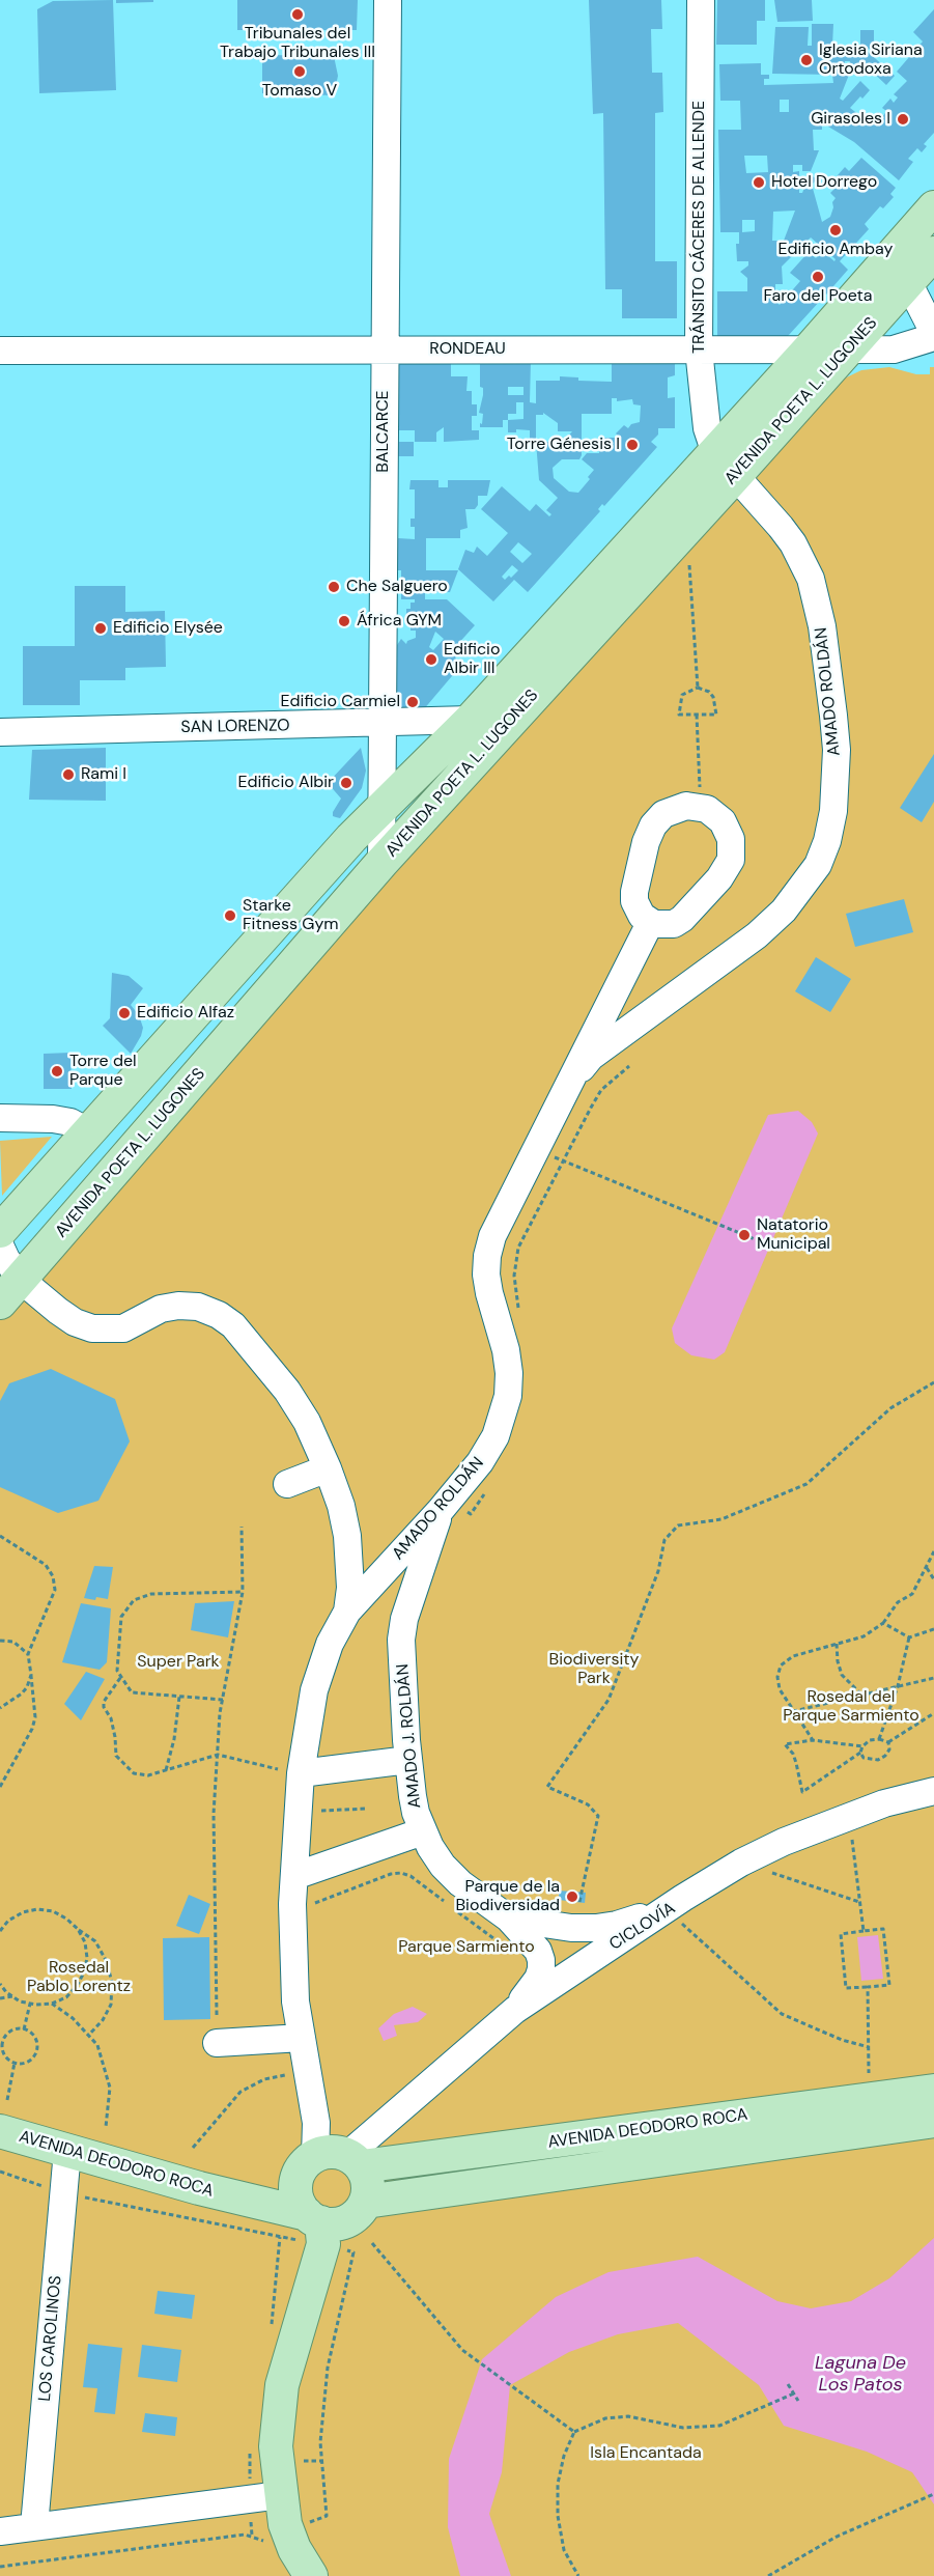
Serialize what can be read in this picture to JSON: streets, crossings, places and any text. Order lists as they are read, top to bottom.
{
  "streets": {
    "main road": ["AVENIDA POETA L. LUGONES", "AVENIDA DEODORO ROCA"],
    "street": [
      "TRÁNSITO CÁCERES DE ALLENDE",
      "RONDEAU",
      "BALCARCE",
      "AMADO ROLDÁN",
      "SAN LORENZO",
      "AMADO J. ROLDÁN",
      "LOS CAROLINOS"
    ]
  },
  "crossings": [
    ["TRÁNSITO CÁCERES DE ALLENDE", "RONDEAU"],
    ["TRÁNSITO CÁCERES DE ALLENDE", "AVENIDA POETA L. LUGONES"],
    ["TRÁNSITO CÁCERES DE ALLENDE", "AMADO ROLDÁN"],
    ["RONDEAU", "AVENIDA POETA L. LUGONES"],
    ["RONDEAU", "BALCARCE"],
    ["AVENIDA POETA L. LUGONES", "BALCARCE"],
    ["AVENIDA POETA L. LUGONES", "AMADO ROLDÁN"],
    ["AVENIDA POETA L. LUGONES", "SAN LORENZO"],
    ["BALCARCE", "SAN LORENZO"],
    ["AMADO ROLDÁN", "AMADO J. ROLDÁN"],
    ["AVENIDA DEODORO ROCA", "LOS CAROLINOS"]
  ],
  "water": ["Laguna De Los Patos"],
  "parks": [
    "Biodiversity Park",
    "Super Park",
    "Rosedal del Parque Sarmiento",
    "Parque Sarmiento",
    "Rosedal Pablo Lorentz",
    "Isla Encantada"
  ],
  "places": [
    "Tribunales del Trabajo Tribunales III",
    "Iglesia Siriana Ortodoxa",
    "Tomaso V",
    "Girasoles I",
    "Hotel Dorrego",
    "Edificio Ambay",
    "Faro del Poeta",
    "Torre Génesis I",
    "Che Salguero",
    "África GYM",
    "Edificio Elysée",
    "Edificio Albir III",
    "Edificio Carmiel",
    "Rami I",
    "Edificio Albir",
    "Starke Fitness Gym",
    "Edificio Alfaz",
    "Torre del Parque",
    "Natatorio Municipal",
    "Parque de la Biodiversidad"
  ]
}
